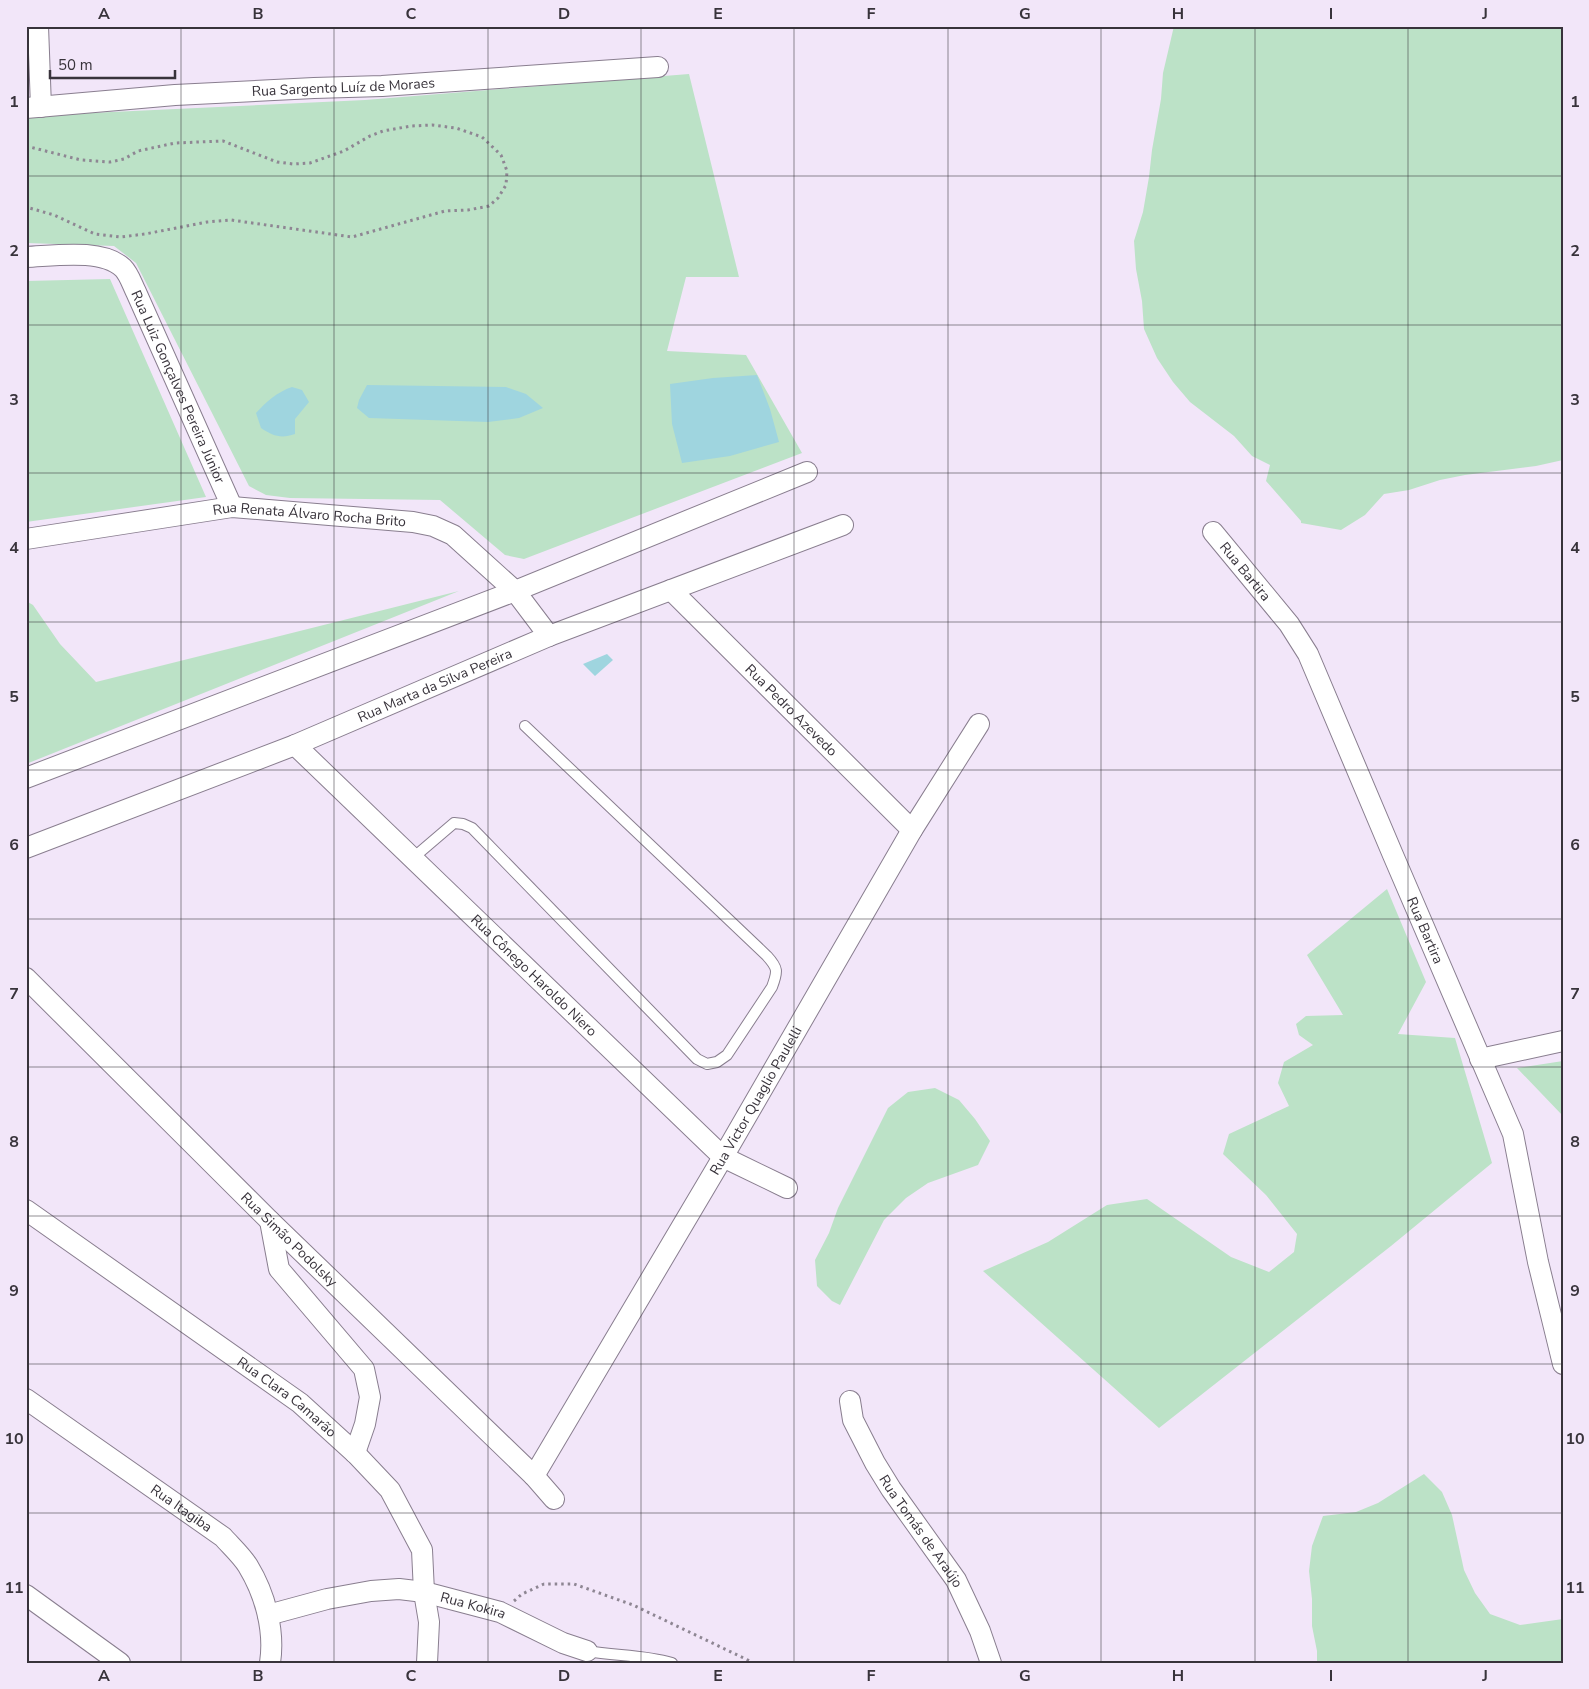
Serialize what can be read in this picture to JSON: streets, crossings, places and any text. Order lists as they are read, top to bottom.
{
  "streets": {
    "street": [
      "Rua Sargento Luíz de Moraes",
      "Rua Luiz Gonçalves Pereira Júnior",
      "Rua Renata Álvaro Rocha Brito",
      "Rua Bartira",
      "Rua Marta da Silva Pereira",
      "Rua Pedro Azevedo",
      "Rua Cônego Haroldo Niero",
      "Rua Victor Quaglio Paulelli",
      "Rua Simão Podolsky",
      "Rua Clara Camarão",
      "Rua Itagiba",
      "Rua Tomás de Araújo",
      "Rua Kokira"
    ]
  },
  "crossings": [
    ["Rua Luiz Gonçalves Pereira Júnior", "Rua Renata Álvaro Rocha Brito"],
    ["Rua Renata Álvaro Rocha Brito", "Rua Marta da Silva Pereira"],
    ["Rua Marta da Silva Pereira", "Rua Pedro Azevedo"],
    ["Rua Marta da Silva Pereira", "Rua Cônego Haroldo Niero"],
    ["Rua Pedro Azevedo", "Rua Victor Quaglio Paulelli"],
    ["Rua Cônego Haroldo Niero", "Rua Victor Quaglio Paulelli"],
    ["Rua Victor Quaglio Paulelli", "Rua Simão Podolsky"],
    ["Rua Clara Camarão", "Rua Kokira"],
    ["Rua Itagiba", "Rua Kokira"]
  ],
  "scale_bar": "50 m",
  "grid": {
    "columns": [
      "A",
      "B",
      "C",
      "D",
      "E",
      "F",
      "G",
      "H",
      "I",
      "J"
    ],
    "rows": [
      "1",
      "2",
      "3",
      "4",
      "5",
      "6",
      "7",
      "8",
      "9",
      "10",
      "11"
    ]
  }
}
